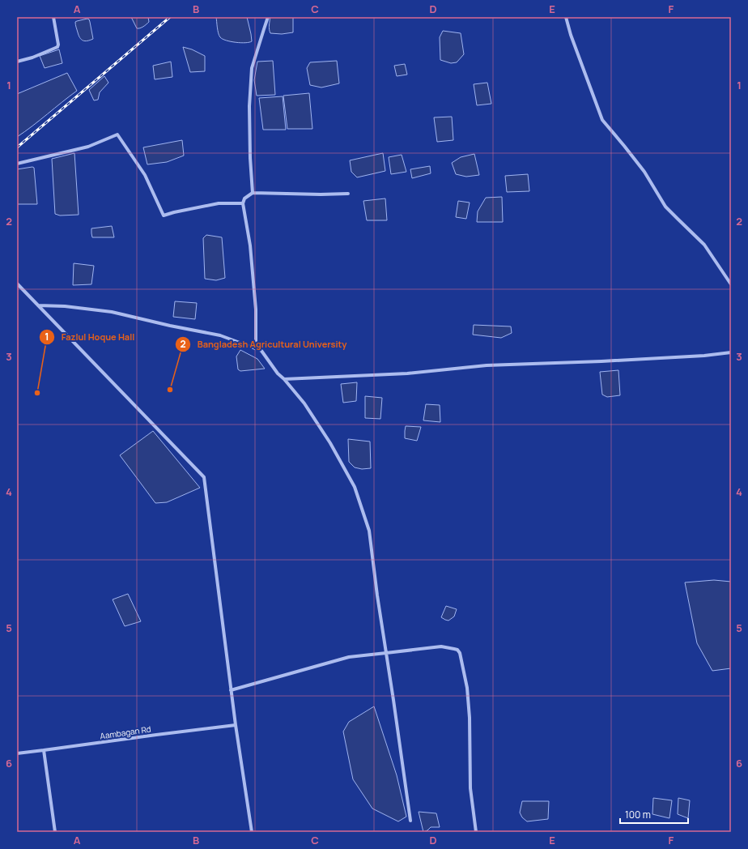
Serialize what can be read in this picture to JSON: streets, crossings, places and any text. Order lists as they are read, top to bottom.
{
  "streets": {
    "street": ["Aambagan Rd"]
  },
  "places": ["Bangladesh Agricultural University", "Fazlul Hoque Hall"],
  "scale_bar": "100 m",
  "grid": {
    "columns": [
      "A",
      "B",
      "C",
      "D",
      "E",
      "F"
    ],
    "rows": [
      "1",
      "2",
      "3",
      "4",
      "5",
      "6"
    ]
  }
}
